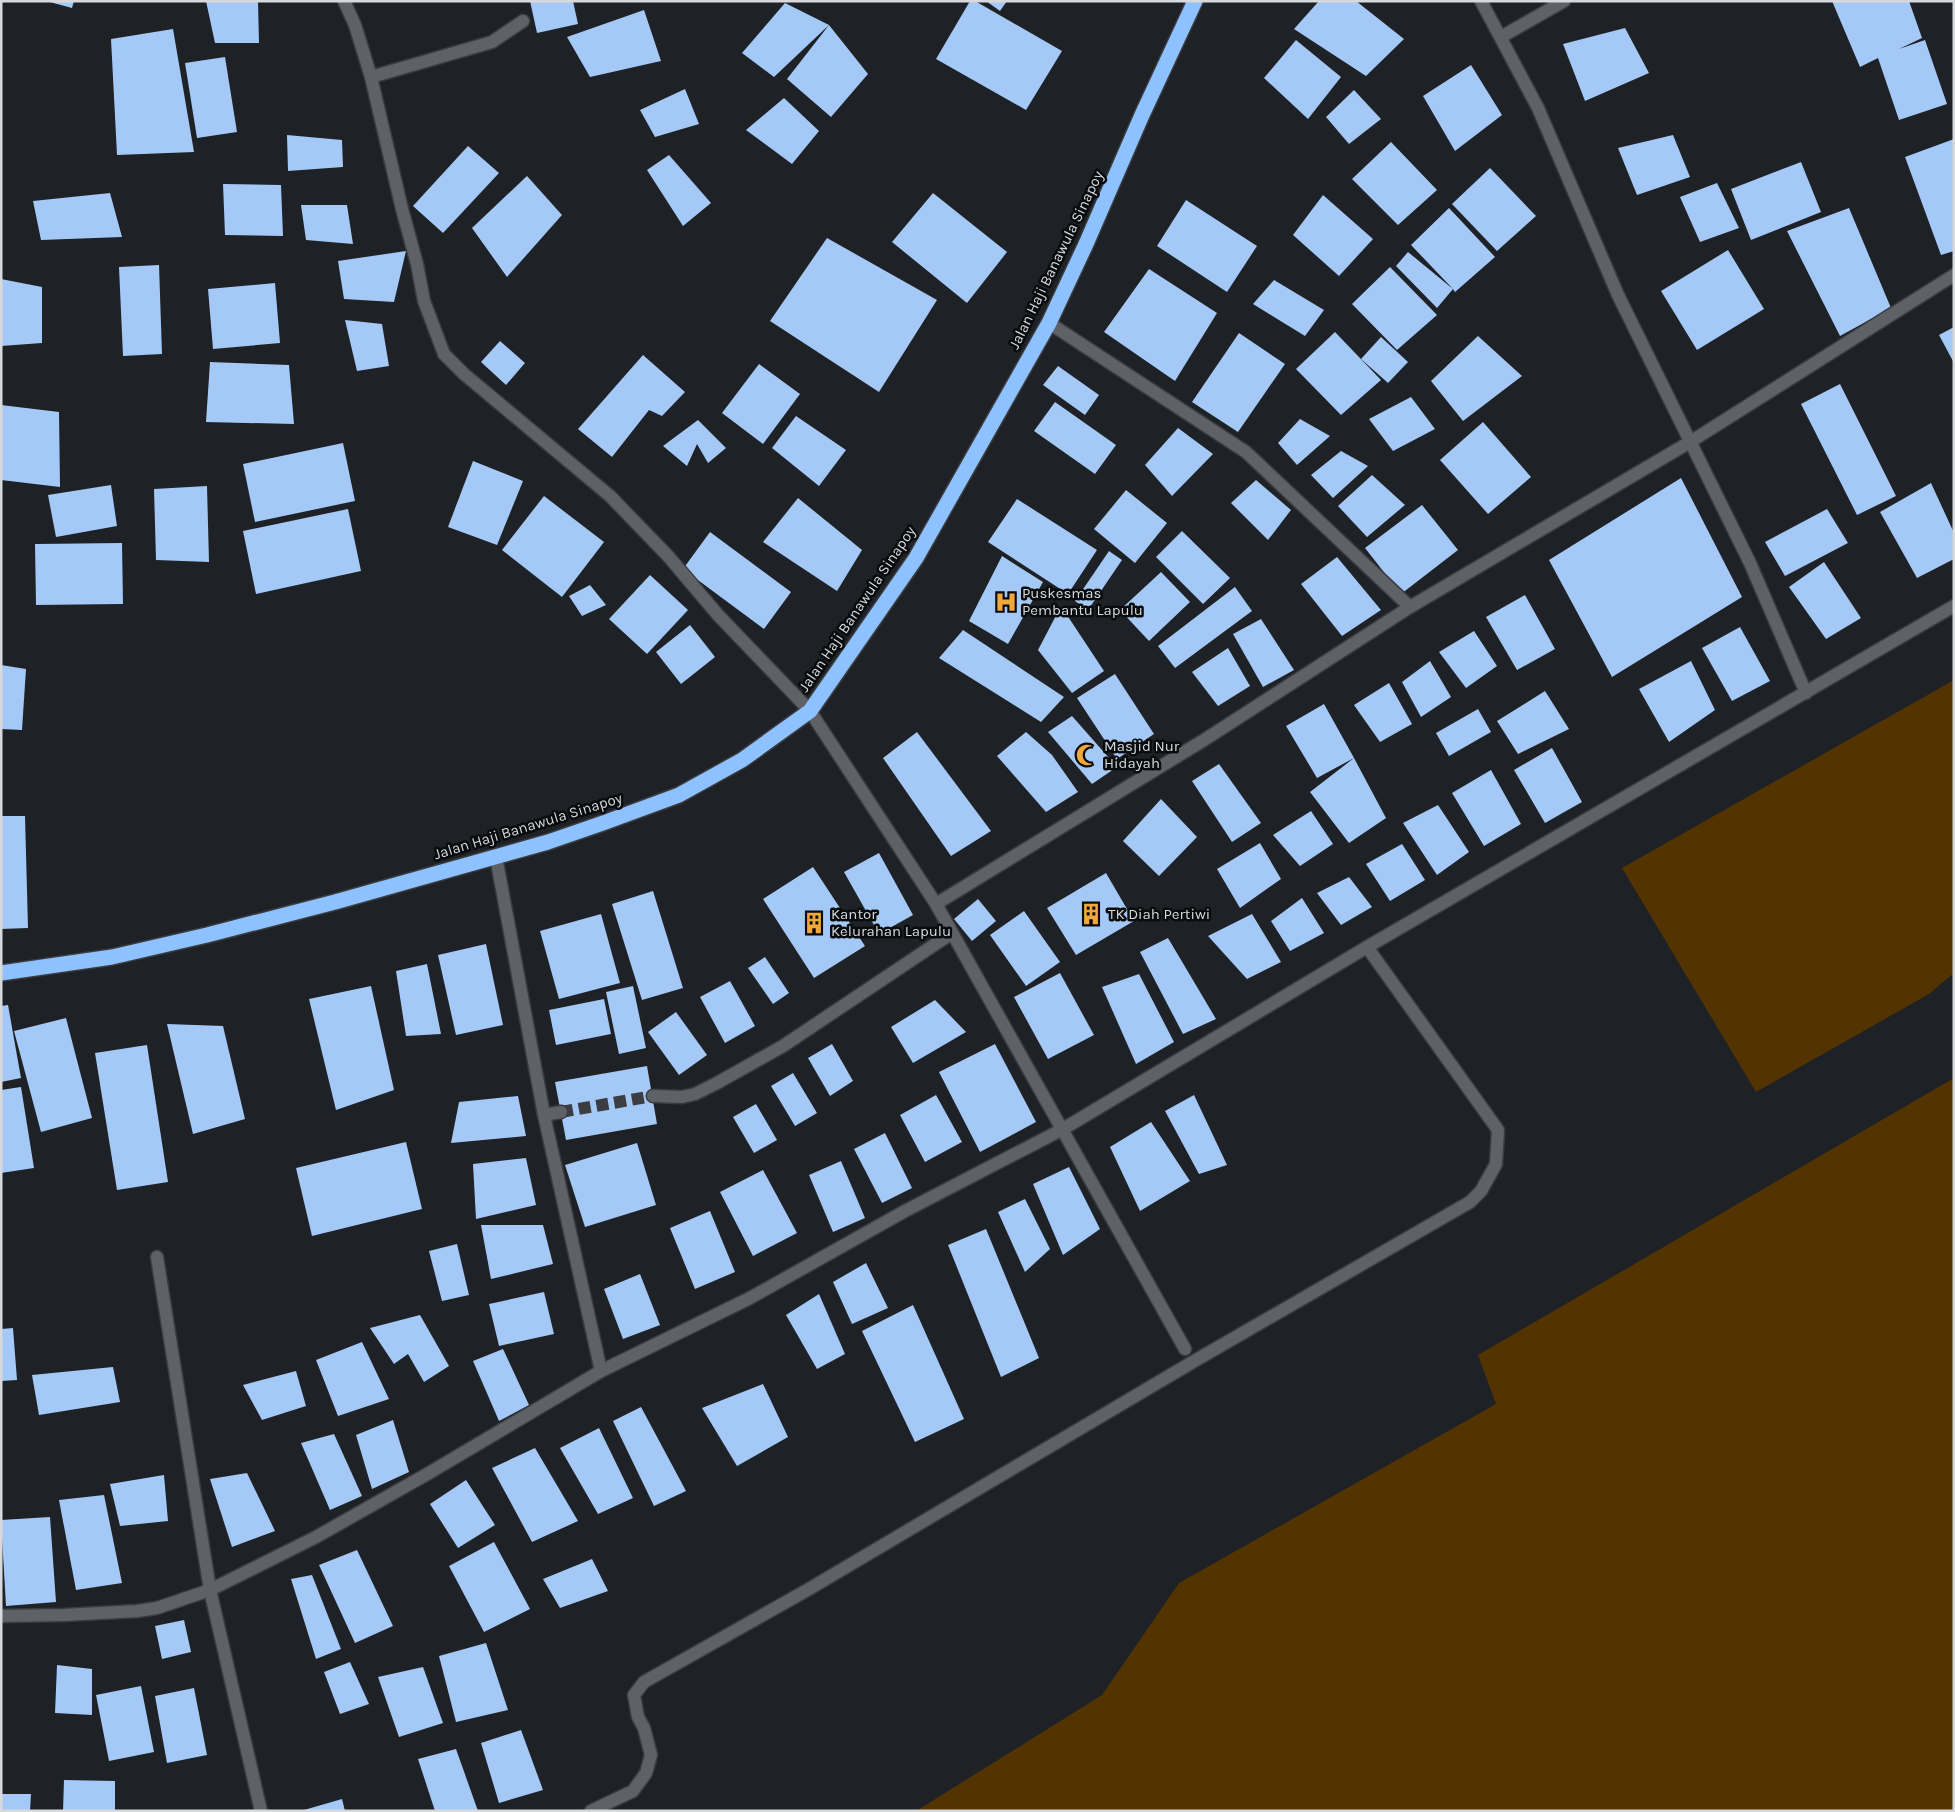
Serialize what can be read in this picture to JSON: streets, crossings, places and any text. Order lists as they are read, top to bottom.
{
  "streets": {
    "highway": ["Jalan Haji Banawula Sinapoy"]
  },
  "places": {
    "hospital": ["Puskesmas Pembantu Lapulu"],
    "mosque": ["Masjid Nur Hidayah"],
    "building": ["TK Diah Pertiwi", "Kantor Kelurahan Lapulu"]
  }
}
